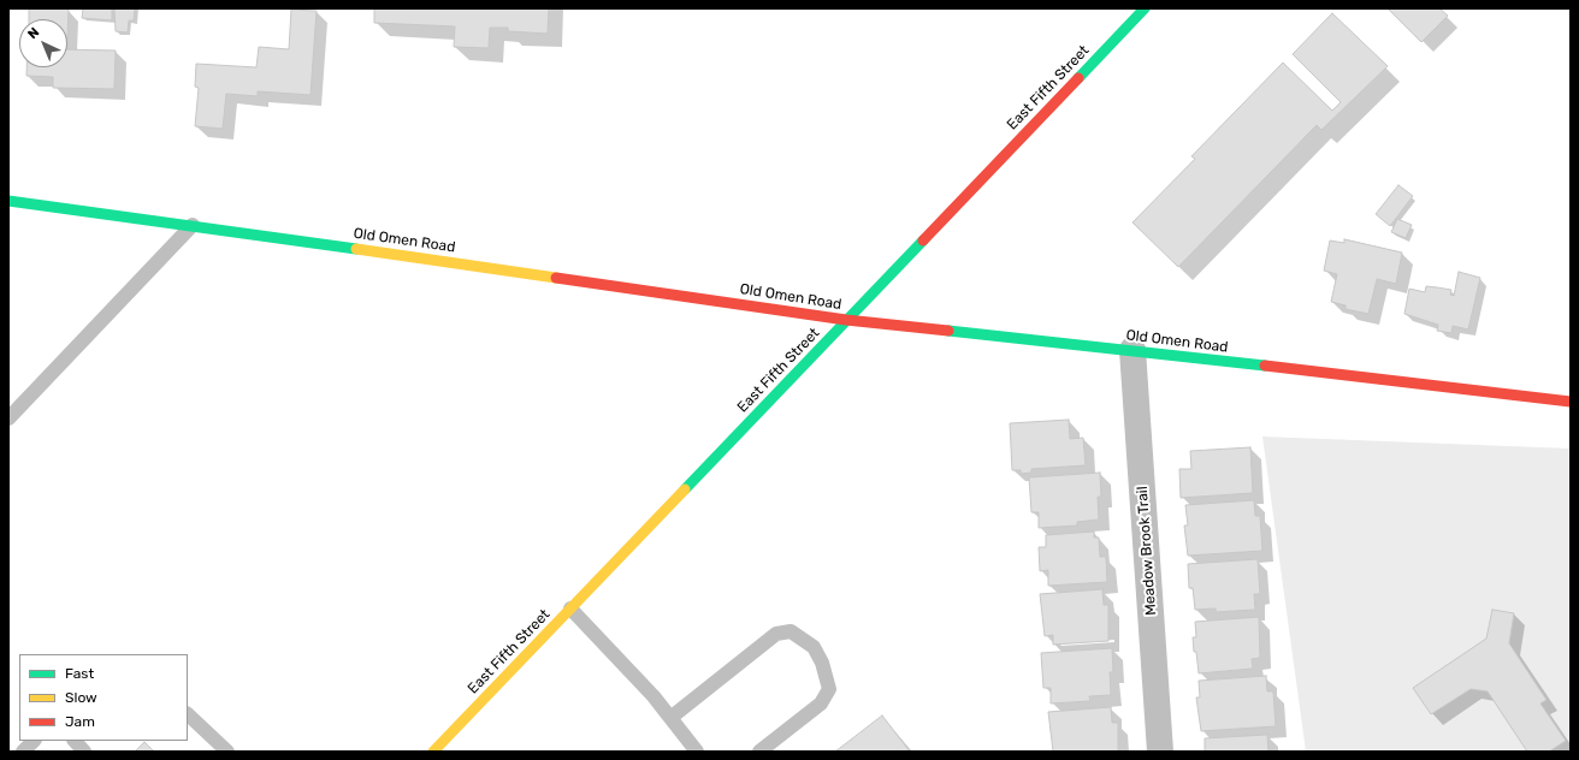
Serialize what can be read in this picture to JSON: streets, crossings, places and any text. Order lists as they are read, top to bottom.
{
  "streets": {
    "street": ["East Fifth Street", "Old Omen Road", "Meadow Brook Trail"]
  },
  "crossings": [
    ["East Fifth Street", "Old Omen Road"],
    ["Old Omen Road", "Meadow Brook Trail"]
  ],
  "legend": ["Fast", "Slow", "Jam"],
  "north": "top left"
}
